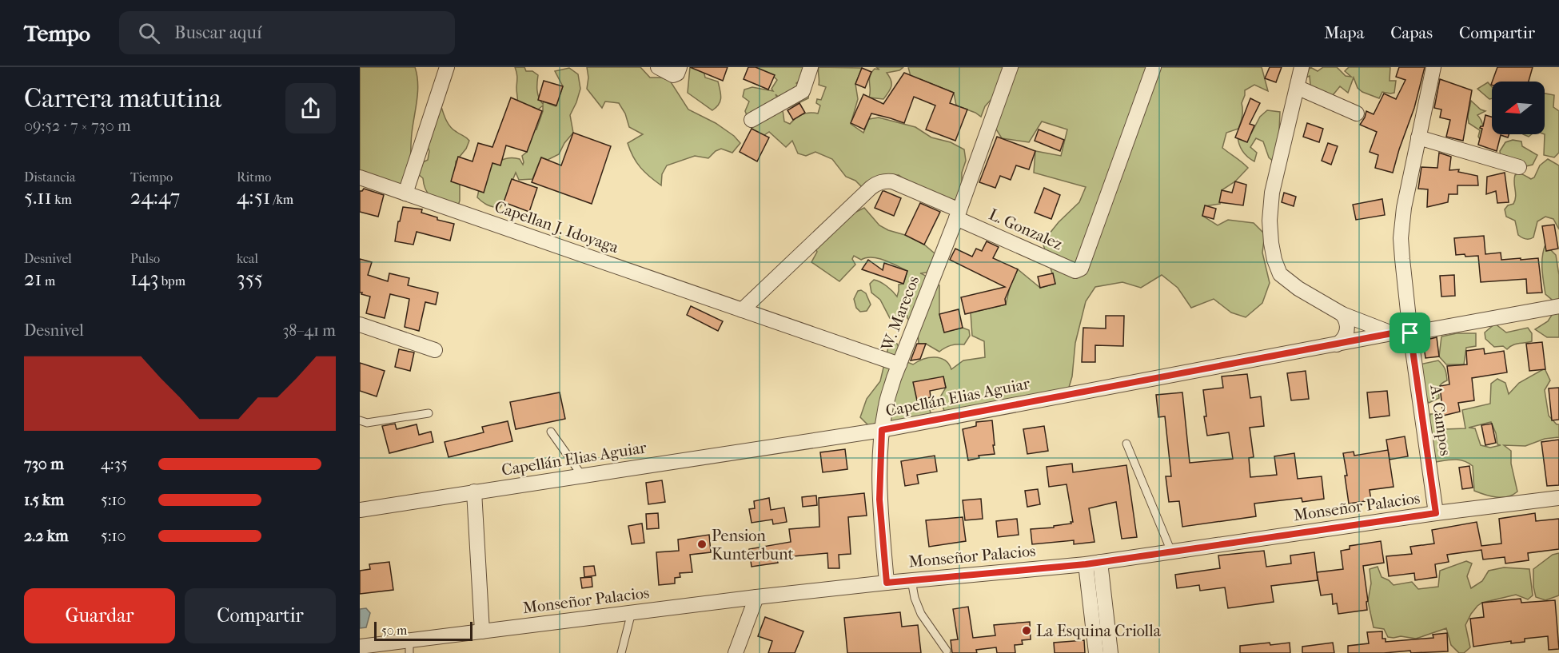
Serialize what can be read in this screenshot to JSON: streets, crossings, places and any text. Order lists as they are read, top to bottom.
{
  "streets": {
    "street": [
      "Capellan J. Idoyaga",
      "L. Gonzalez",
      "W. Marecos",
      "Capellán Elias Aguiar",
      "A. Campos",
      "Monseñor Palacios"
    ]
  },
  "crossings": [
    ["Capellan J. Idoyaga", "L. Gonzalez"],
    ["Capellan J. Idoyaga", "W. Marecos"],
    ["L. Gonzalez", "W. Marecos"],
    ["W. Marecos", "Capellán Elias Aguiar"],
    ["W. Marecos", "Monseñor Palacios"],
    ["Capellán Elias Aguiar", "A. Campos"],
    ["A. Campos", "Monseñor Palacios"]
  ],
  "places": ["Pension Kunterbunt", "La Esquina Criolla"],
  "scale_bar": "50 m",
  "north": "left",
  "page": {
    "header": "Tempo",
    "search": "Buscar aquí",
    "nav": ["Mapa", "Capas", "Compartir"],
    "heading": ["Carrera matutina", "09:52 · 7 × 730 m"],
    "stats": [
      ["Distancia", "5.11 km"],
      ["Tiempo", "24:47"],
      ["Ritmo", "4:51 /km"],
      ["Desnivel", "21 m"],
      ["Pulso", "143 bpm"],
      ["kcal", "355"]
    ],
    "chart": ["Desnivel", "38–41 m"],
    "list": [
      {
        "name": "730 m",
        "note": "4:35"
      },
      {
        "name": "1.5 km",
        "note": "5:10"
      },
      {
        "name": "2.2 km",
        "note": "5:10"
      }
    ],
    "buttons": ["Guardar", "Compartir"],
    "scale": "50 m"
  }
}
